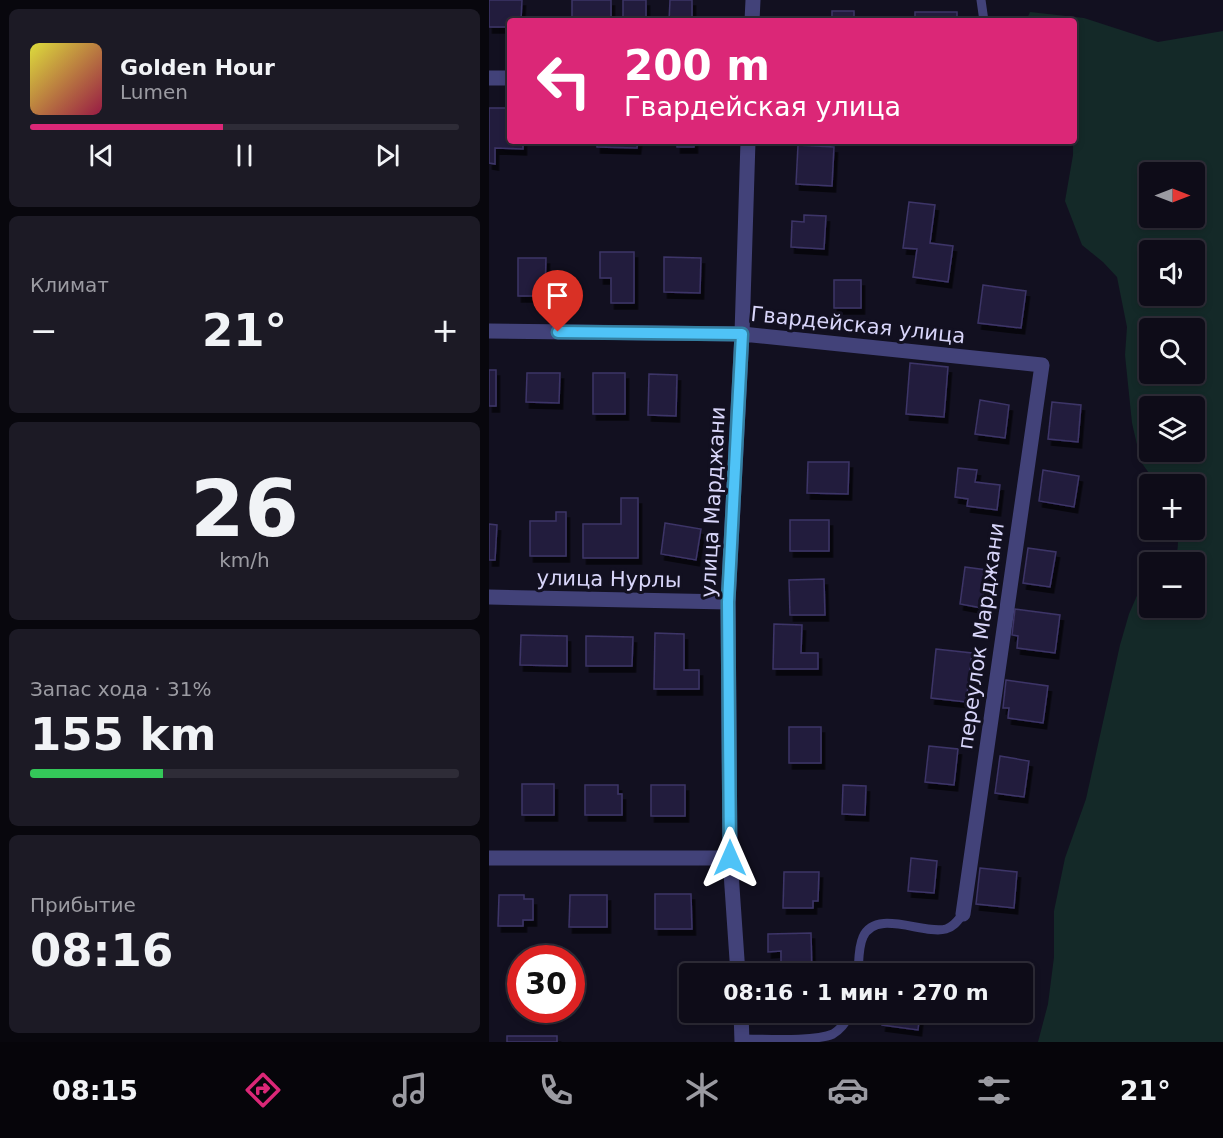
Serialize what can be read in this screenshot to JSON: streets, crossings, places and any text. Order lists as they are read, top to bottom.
{
  "streets": {
    "street": [
      "Гвардейская улица",
      "улица Марджани",
      "улица Нурлы",
      "переулок Марджани"
    ]
  },
  "crossings": [
    ["Гвардейская улица", "улица Марджани"],
    ["Гвардейская улица", "переулок Марджани"],
    ["улица Марджани", "улица Нурлы"]
  ],
  "north": "right",
  "page": {
    "turn": ["200 m", "Гвардейская улица"],
    "song": ["Golden Hour", "Lumen"],
    "map_buttons": ["+", "−"],
    "tile": [
      "Климат",
      ["26", "km/h"],
      ["Запас хода · 31%", "155 km"],
      ["Прибытие", "08:16"]
    ],
    "heat": ["−", "21°", "+"],
    "limit": "30",
    "trip": "08:16 · 1 мин · 270 m",
    "tabs": ["08:15", "21°"]
  }
}
